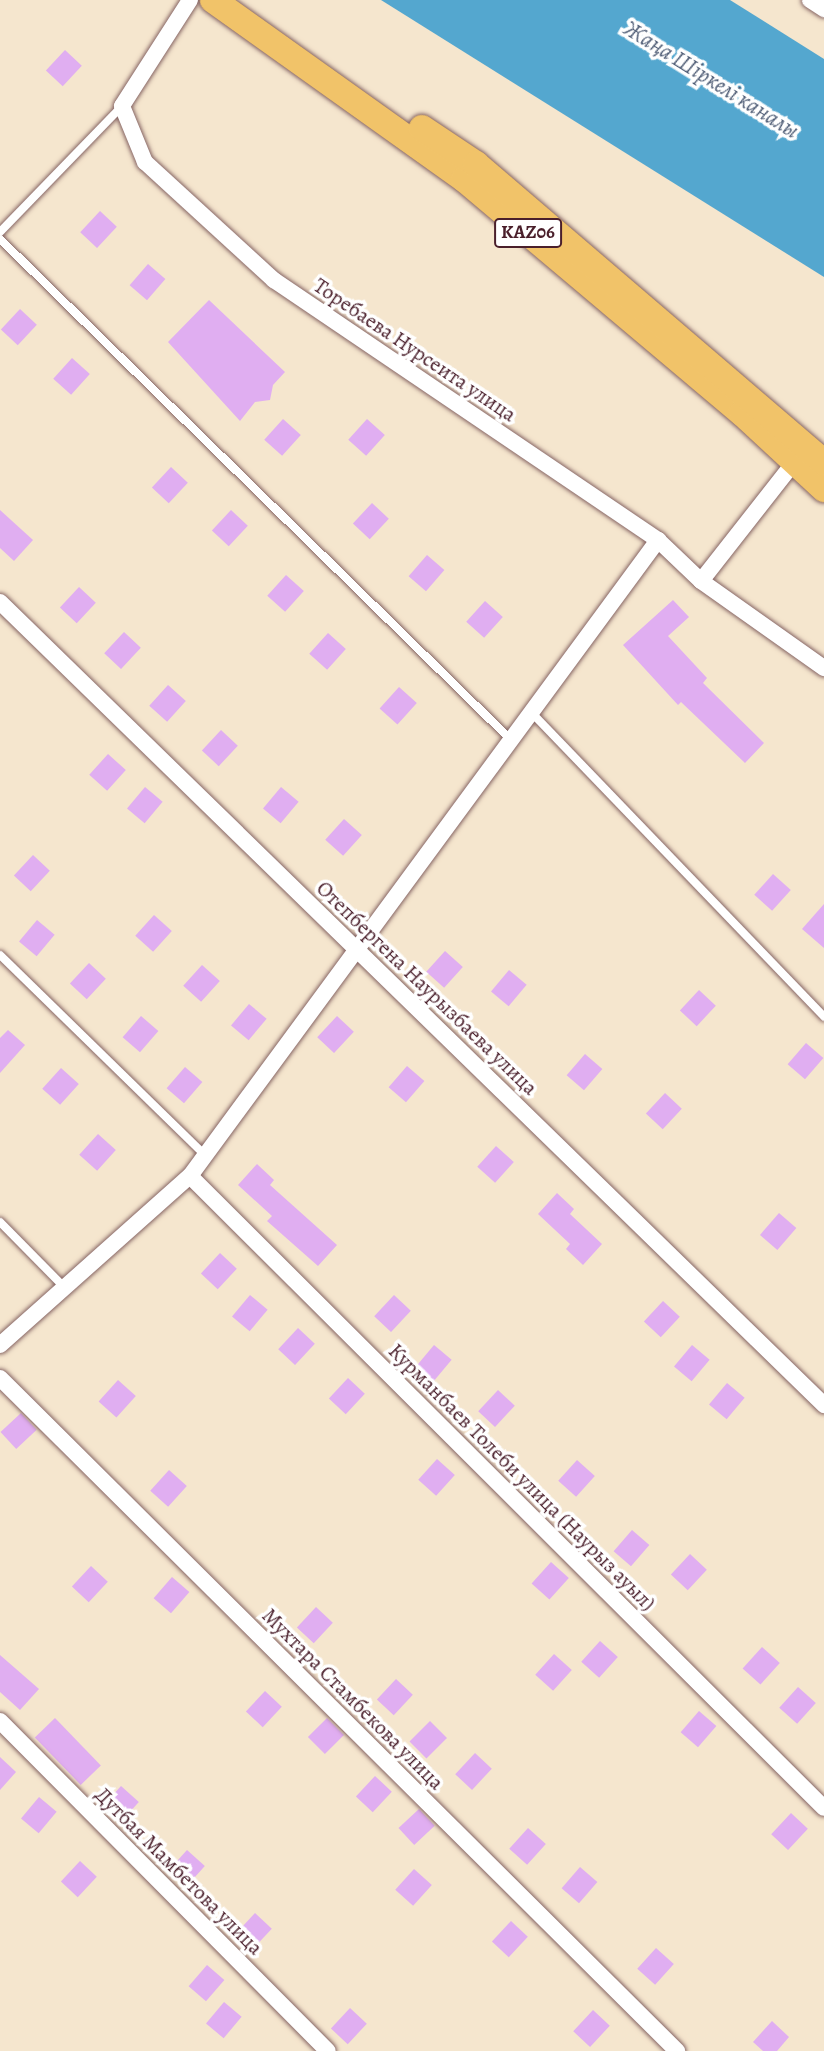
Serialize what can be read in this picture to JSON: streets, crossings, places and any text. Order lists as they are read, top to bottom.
{
  "streets": {
    "highway": ["KАZ06"],
    "street": [
      "Торебаева Нурсеита улица",
      "Отепбергена Наурызбаева улица",
      "Курманбаев Толеби улица (Наурыз ауыл)",
      "Мухтара Стамбекова улица",
      "Дутбая Мамбетова улица"
    ]
  },
  "water": ["Жаңа Шіркелі каналы"]
}
